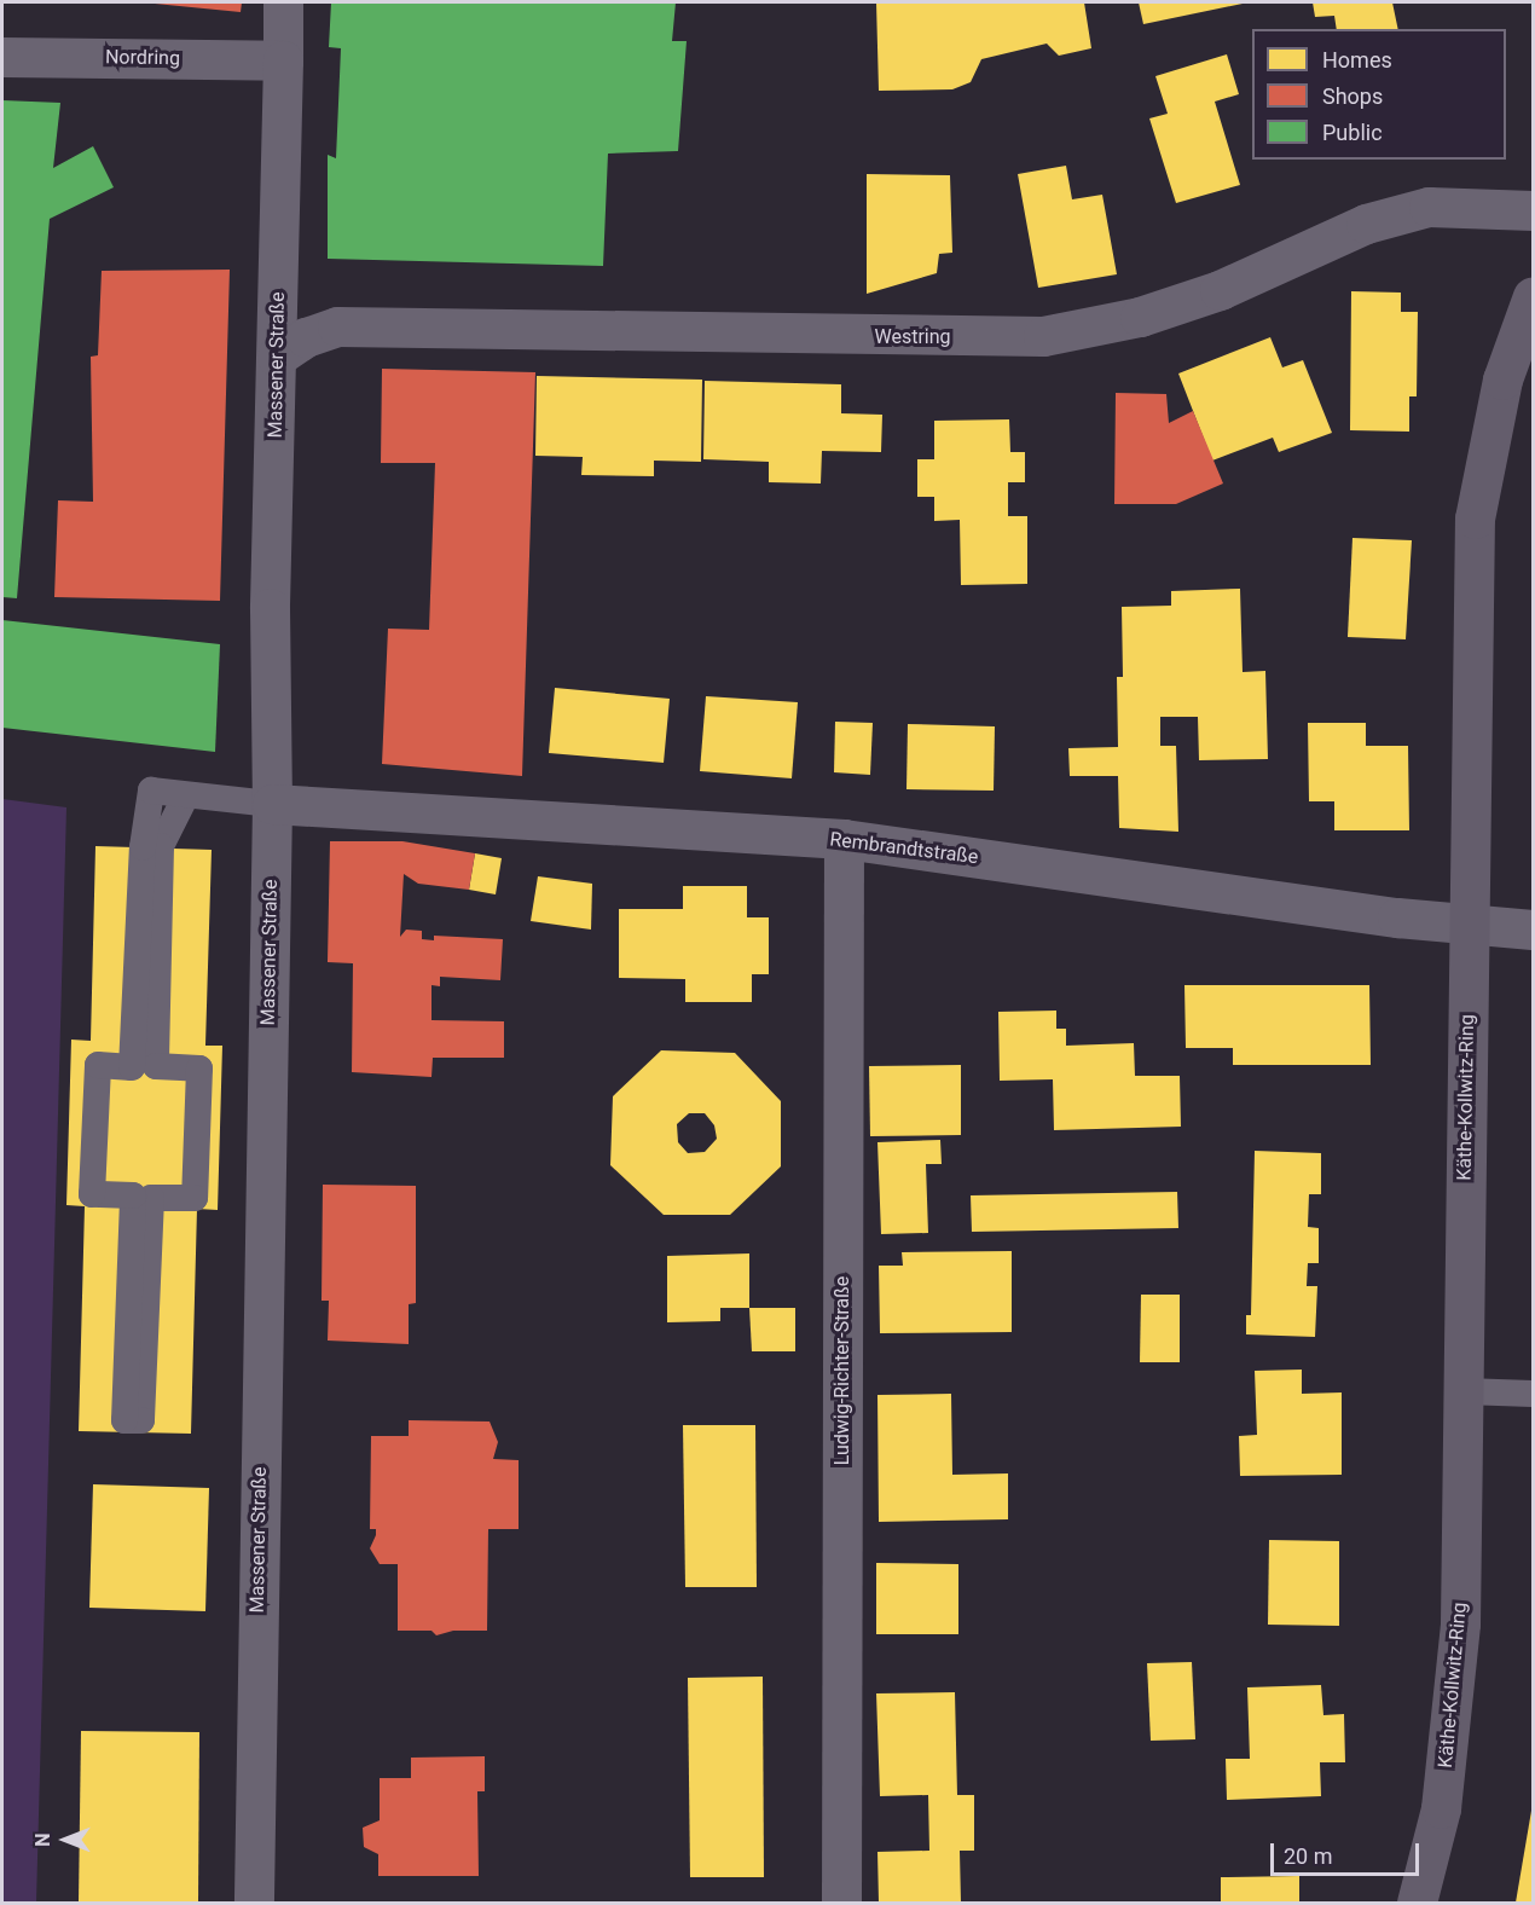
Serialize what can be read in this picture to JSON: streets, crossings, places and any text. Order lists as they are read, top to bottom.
{
  "streets": {
    "main road": ["Käthe-Kollwitz-Ring"],
    "street": [
      "Nordring",
      "Westring",
      "Massener Straße",
      "Rembrandtstraße",
      "Ludwig-Richter-Straße"
    ]
  },
  "crossings": [
    ["Nordring", "Massener Straße"],
    ["Westring", "Massener Straße"],
    ["Massener Straße", "Rembrandtstraße"],
    ["Rembrandtstraße", "Käthe-Kollwitz-Ring"],
    ["Rembrandtstraße", "Ludwig-Richter-Straße"]
  ],
  "legend": ["Homes", "Shops", "Public"],
  "scale_bar": "20 m",
  "north": "left"
}
